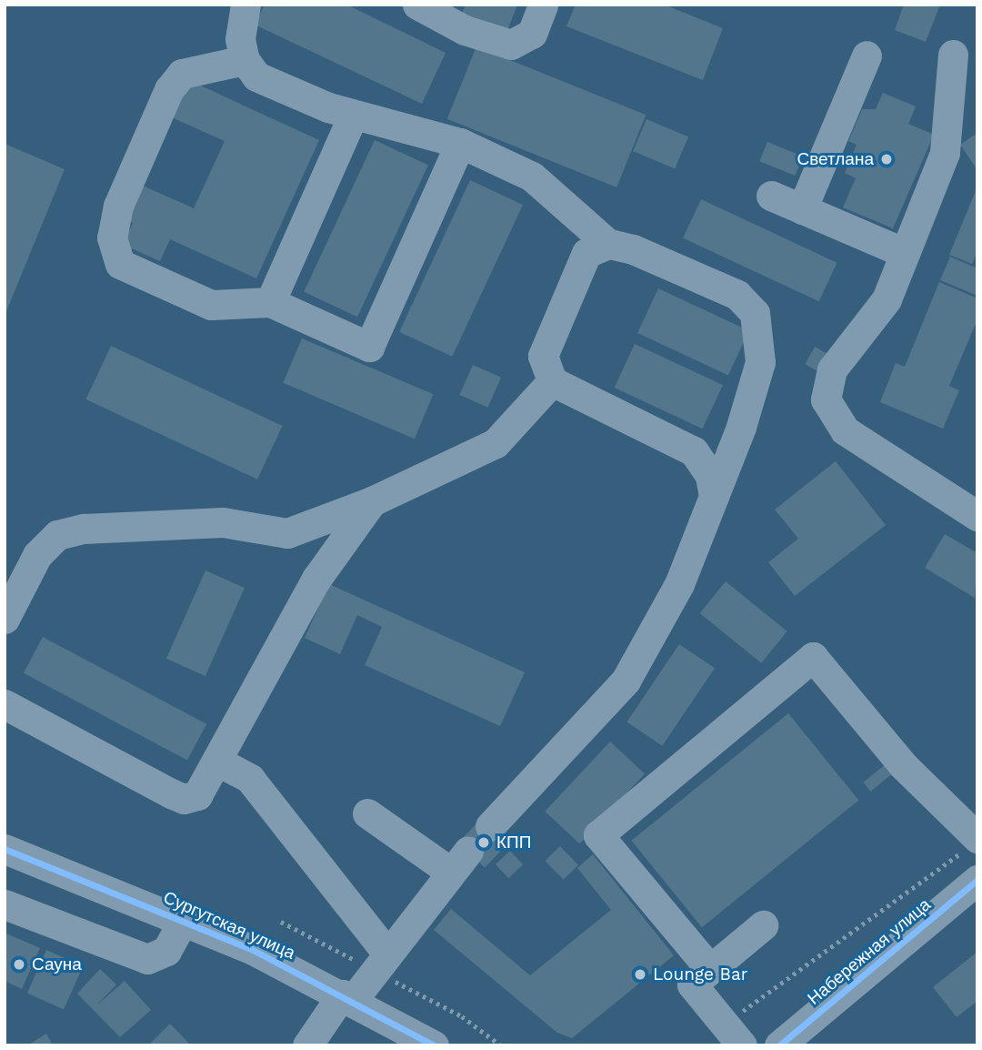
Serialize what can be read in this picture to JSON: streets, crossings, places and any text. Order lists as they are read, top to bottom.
{
  "streets": {
    "street": ["Сургутская улица", "Набережная улица"]
  },
  "places": [
    "Светлана",
    "КПП",
    "Сауна",
    "Lounge Bar"
  ]
}
